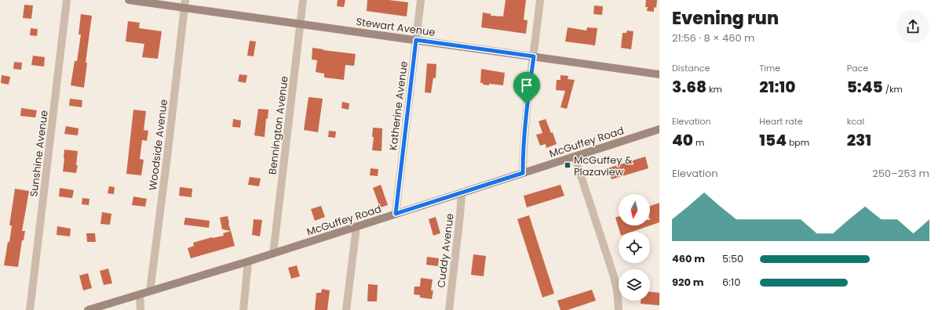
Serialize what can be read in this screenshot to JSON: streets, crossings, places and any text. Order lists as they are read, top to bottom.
{
  "streets": {
    "street": [
      "Stewart Avenue",
      "Katherine Avenue",
      "Bennington Avenue",
      "McGuffey Road",
      "Woodside Avenue",
      "Sunshine Avenue",
      "Cuddy Avenue"
    ]
  },
  "crossings": [
    ["Stewart Avenue", "Katherine Avenue"],
    ["Stewart Avenue", "Bennington Avenue"],
    ["Stewart Avenue", "Woodside Avenue"],
    ["Katherine Avenue", "McGuffey Road"],
    ["Bennington Avenue", "McGuffey Road"],
    ["McGuffey Road", "Woodside Avenue"],
    ["McGuffey Road", "Cuddy Avenue"]
  ],
  "places": {
    "transit": ["McGuffey & Plazaview"]
  },
  "north": "bottom",
  "page": {
    "heading": ["Evening run", "21:56 · 8 × 460 m"],
    "stats": [
      ["Distance", "3.68 km"],
      ["Time", "21:10"],
      ["Pace", "5:45 /km"],
      ["Elevation", "40 m"],
      ["Heart rate", "154 bpm"],
      ["kcal", "231"]
    ],
    "chart": ["Elevation", "250–253 m"],
    "list": [
      {
        "name": "460 m",
        "note": "5:50"
      },
      {
        "name": "920 m",
        "note": "6:10"
      }
    ]
  }
}
